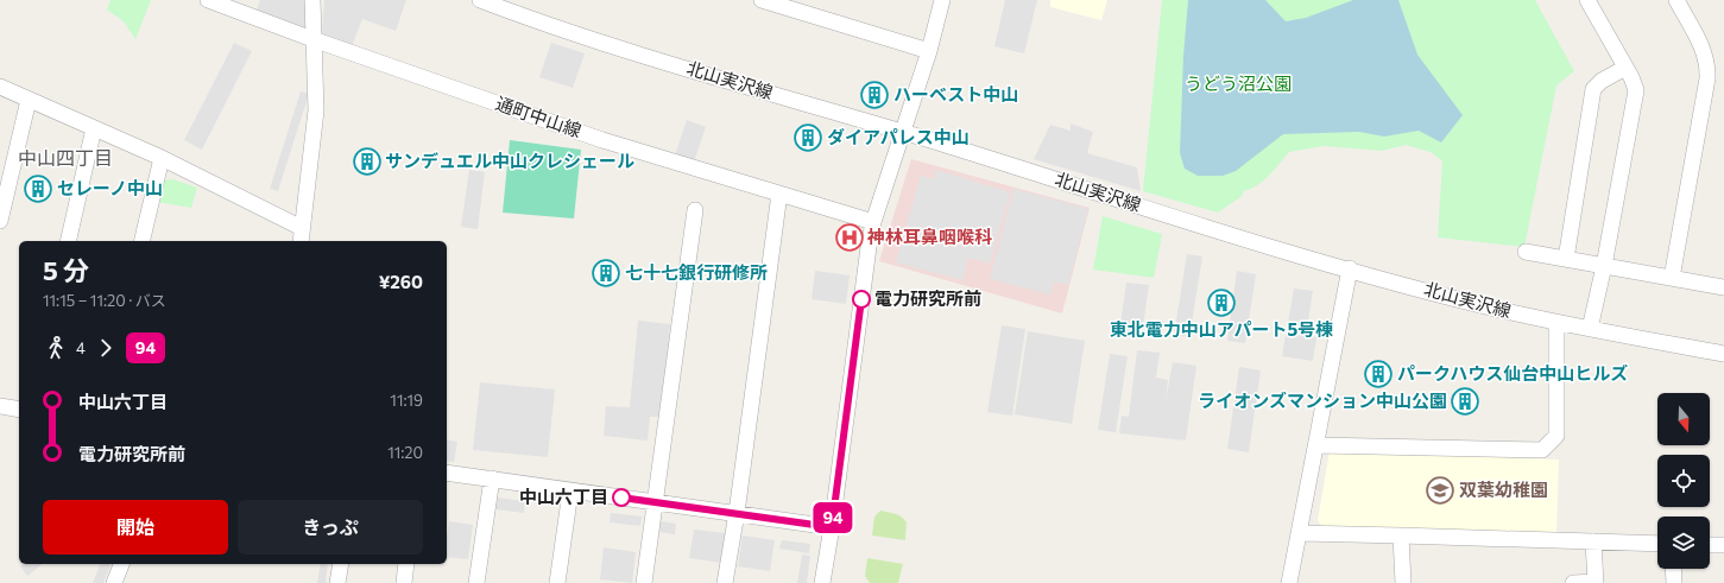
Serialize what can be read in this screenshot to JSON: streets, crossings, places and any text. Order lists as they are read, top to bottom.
{
  "streets": {
    "street": ["北山実沢線", "通町中山線"]
  },
  "districts": ["中山四丁目"],
  "parks": ["うどう沼公園"],
  "places": {
    "building": [
      "ハーベスト中山",
      "ダイアパレス中山",
      "サンデュエル中山クレシェール",
      "セレーノ中山",
      "七十七銀行研修所",
      "東北電力中山アパート5号棟",
      "パークハウス仙台中山ヒルズ",
      "ライオンズマンション中山公園"
    ],
    "hospital": ["神林耳鼻咽喉科"],
    "other": ["電力研究所前", "中山六丁目"],
    "school or university": ["双葉幼稚園"]
  },
  "lines": ["bus line 94"],
  "north": "bottom",
  "page": {
    "on_map": "94",
    "heading": ["5 分", "11:15 – 11:20 · バス", "¥260"],
    "legs": ["4", "94"],
    "list": [
      {
        "name": "中山六丁目",
        "value": "11:19"
      },
      {
        "name": "電力研究所前",
        "value": "11:20"
      }
    ],
    "buttons": ["開始", "きっぷ"]
  }
}
